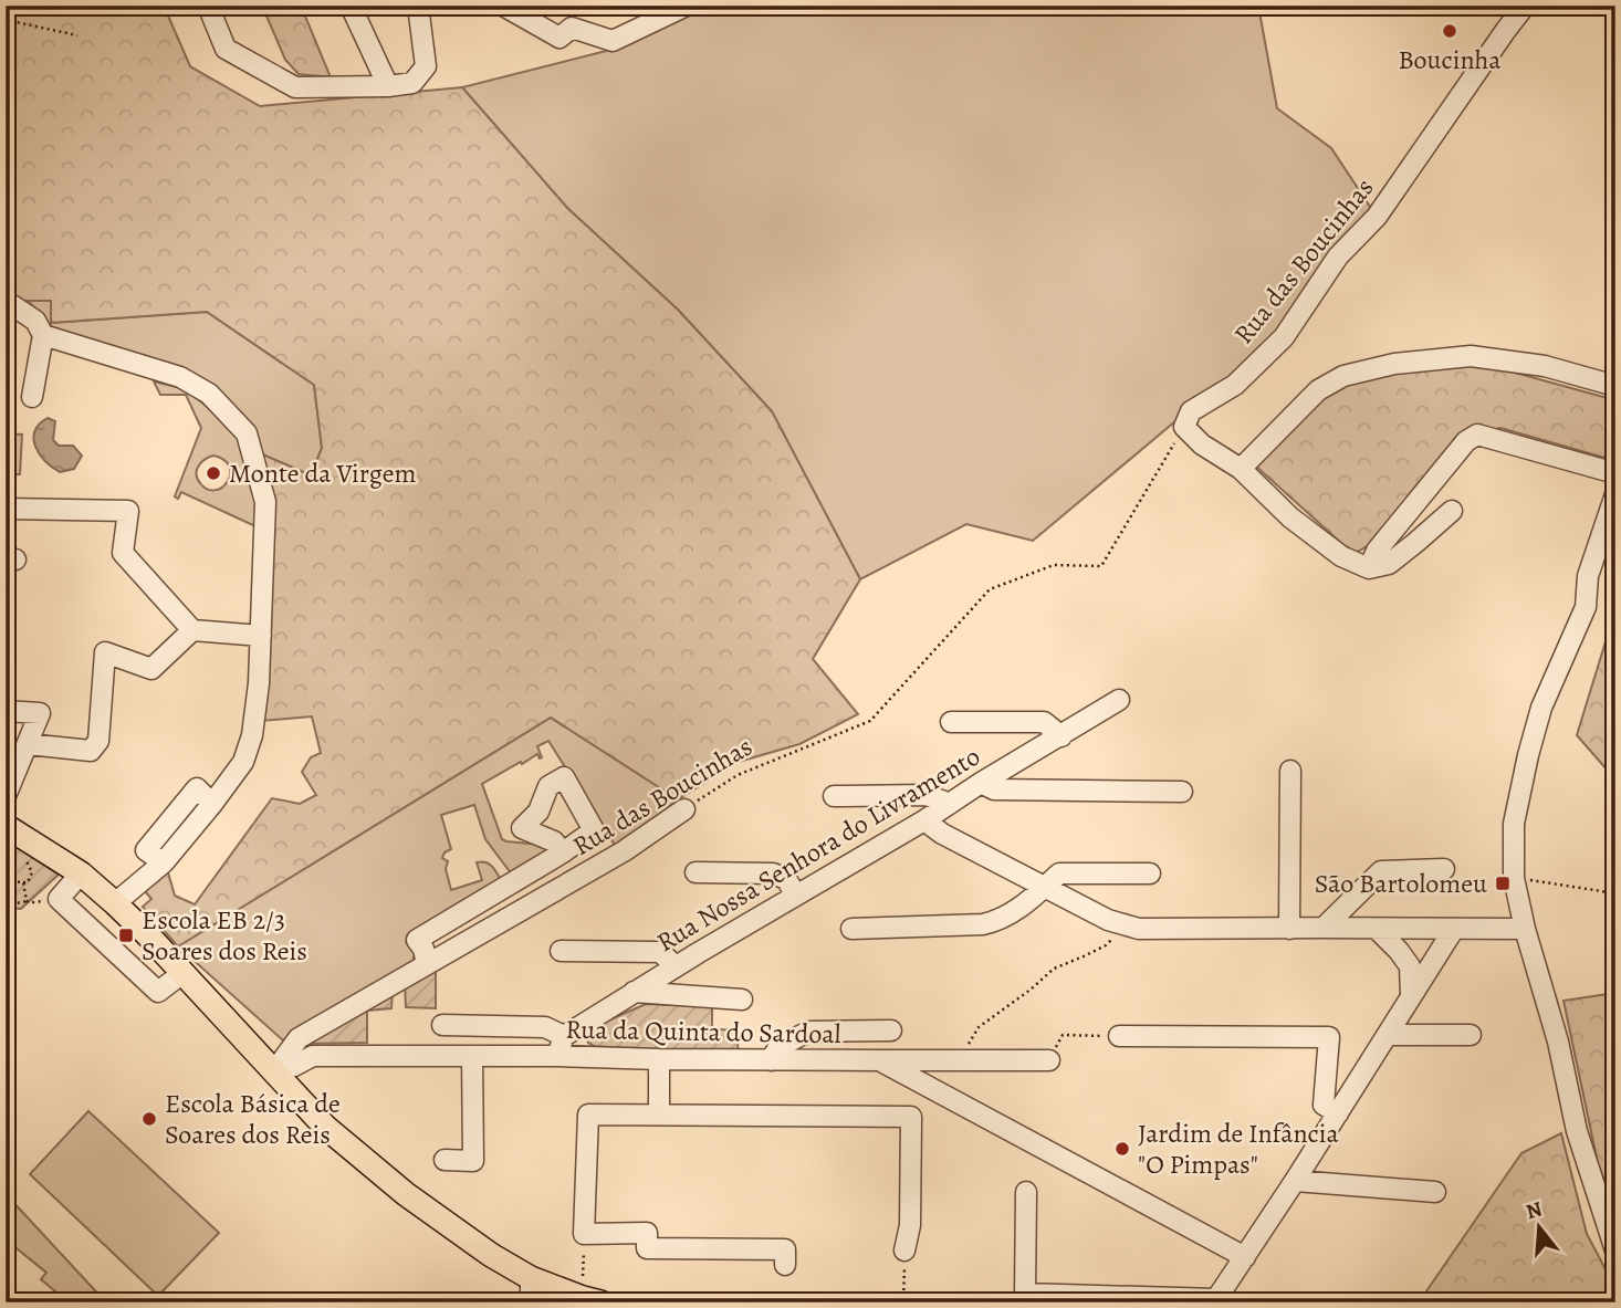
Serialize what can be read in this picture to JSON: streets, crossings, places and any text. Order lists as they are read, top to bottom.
{
  "streets": {
    "street": ["Rua das Boucinhas", "Rua Nossa Senhora do Livramento", "Rua da Quinta do Sardoal"]
  },
  "crossings": [
    ["Rua das Boucinhas", "Rua da Quinta do Sardoal"]
  ],
  "places": {
    "other": [
      "Boucinha",
      "Monte da Virgem",
      "Escola Básica de Soares dos Reis",
      "Jardim de Infância \"O Pimpas\""
    ],
    "transit": ["São Bartolomeu", "Escola EB 2/3 Soares dos Reis"]
  },
  "north": "top"
}
